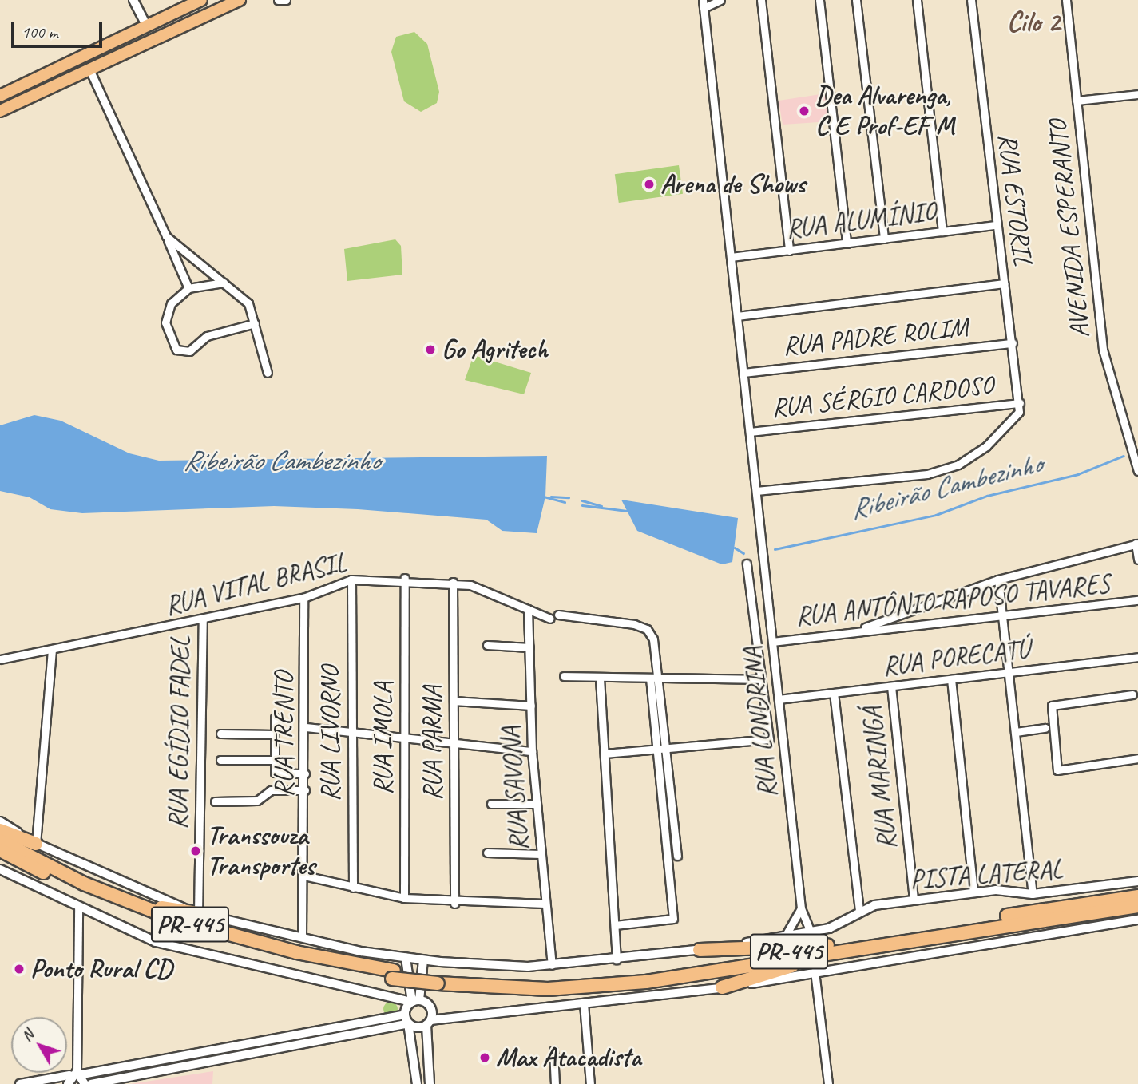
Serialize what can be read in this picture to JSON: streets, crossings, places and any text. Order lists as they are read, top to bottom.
{
  "streets": {
    "highway": ["PR-445"],
    "street": [
      "RUA ESTORIL",
      "RUA ALUMÍNIO",
      "AVENIDA ESPERANTO",
      "RUA PADRE ROLIM",
      "RUA SÉRGIO CARDOSO",
      "RUA VITAL BRASIL",
      "RUA ANTÔNIO RAPOSO TAVARES",
      "RUA PORECATÚ",
      "RUA LONDRINA",
      "RUA EGÍDIO FADEL",
      "RUA LIVORNO",
      "RUA TRENTO",
      "RUA IMOLA",
      "RUA PARMA",
      "RUA MARINGÁ",
      "RUA SAVONA",
      "PISTA LATERAL"
    ]
  },
  "crossings": [
    ["RUA ESTORIL", "RUA ALUMÍNIO"],
    ["RUA ESTORIL", "RUA PADRE ROLIM"],
    ["RUA ESTORIL", "RUA SÉRGIO CARDOSO"],
    ["RUA ALUMÍNIO", "RUA LONDRINA"],
    ["RUA PADRE ROLIM", "RUA LONDRINA"],
    ["RUA SÉRGIO CARDOSO", "RUA LONDRINA"],
    ["RUA VITAL BRASIL", "RUA EGÍDIO FADEL"],
    ["RUA VITAL BRASIL", "RUA LIVORNO"],
    ["RUA VITAL BRASIL", "RUA TRENTO"],
    ["RUA VITAL BRASIL", "RUA IMOLA"],
    ["RUA VITAL BRASIL", "RUA PARMA"],
    ["RUA VITAL BRASIL", "RUA SAVONA"],
    ["RUA ANTÔNIO RAPOSO TAVARES", "RUA LONDRINA"],
    ["RUA PORECATÚ", "RUA LONDRINA"],
    ["RUA PORECATÚ", "RUA MARINGÁ"],
    ["RUA LONDRINA", "PISTA LATERAL"],
    ["RUA EGÍDIO FADEL", "PISTA LATERAL"],
    ["RUA TRENTO", "PISTA LATERAL"],
    ["RUA MARINGÁ", "PISTA LATERAL"],
    ["RUA SAVONA", "PISTA LATERAL"]
  ],
  "districts": ["Cilo 2"],
  "water": ["Ribeirão Cambezinho"],
  "places": [
    "Dea Alvarenga, C E Prof-EF M",
    "Arena de Shows",
    "Go Agritech",
    "Transsouza Transportes",
    "Ponto Rural CD",
    "Max Atacadista"
  ],
  "scale_bar": "100 m",
  "north": "top left"
}
